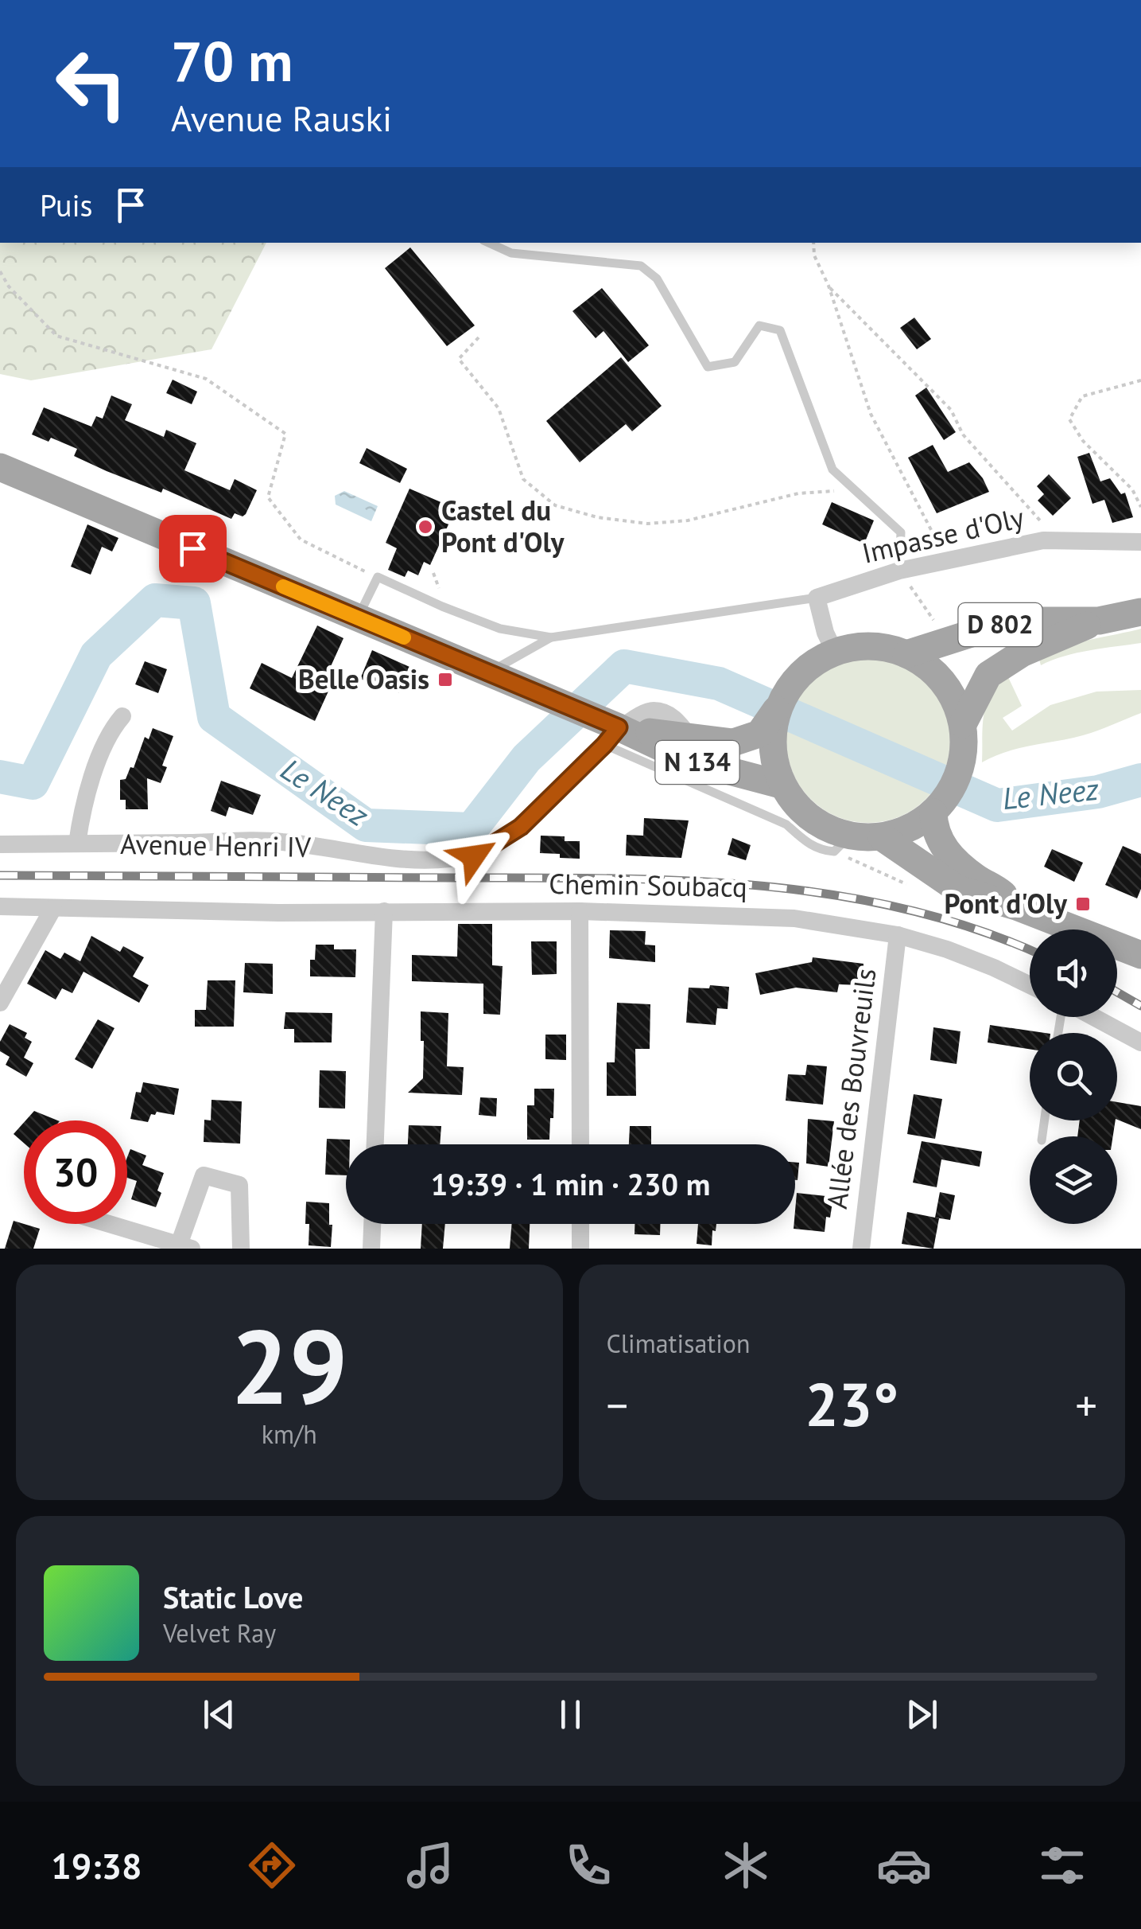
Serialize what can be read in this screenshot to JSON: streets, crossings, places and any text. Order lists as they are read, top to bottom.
{
  "streets": {
    "main road": ["D 802", "N 134"],
    "street": [
      "Impasse d'Oly",
      "Avenue Henri IV",
      "Chemin Soubacq",
      "Allée des Bouvreuils"
    ]
  },
  "crossings": [
    ["D 802", "N 134"],
    ["N 134", "Avenue Henri IV"],
    ["Chemin Soubacq", "Allée des Bouvreuils"]
  ],
  "water": ["Le Neez"],
  "places": {
    "other": ["Castel du Pont d'Oly"],
    "transit": ["Belle Oasis", "Pont d'Oly"]
  },
  "page": {
    "turn": ["70 m", "Avenue Rauski"],
    "then": "Puis",
    "limit": "30",
    "trip": "19:39 · 1 min · 230 m",
    "tile": [
      ["29", "km/h"],
      "Climatisation"
    ],
    "heat": ["−", "23°", "+"],
    "song": ["Static Love", "Velvet Ray"],
    "tabs": "19:38"
  }
}
